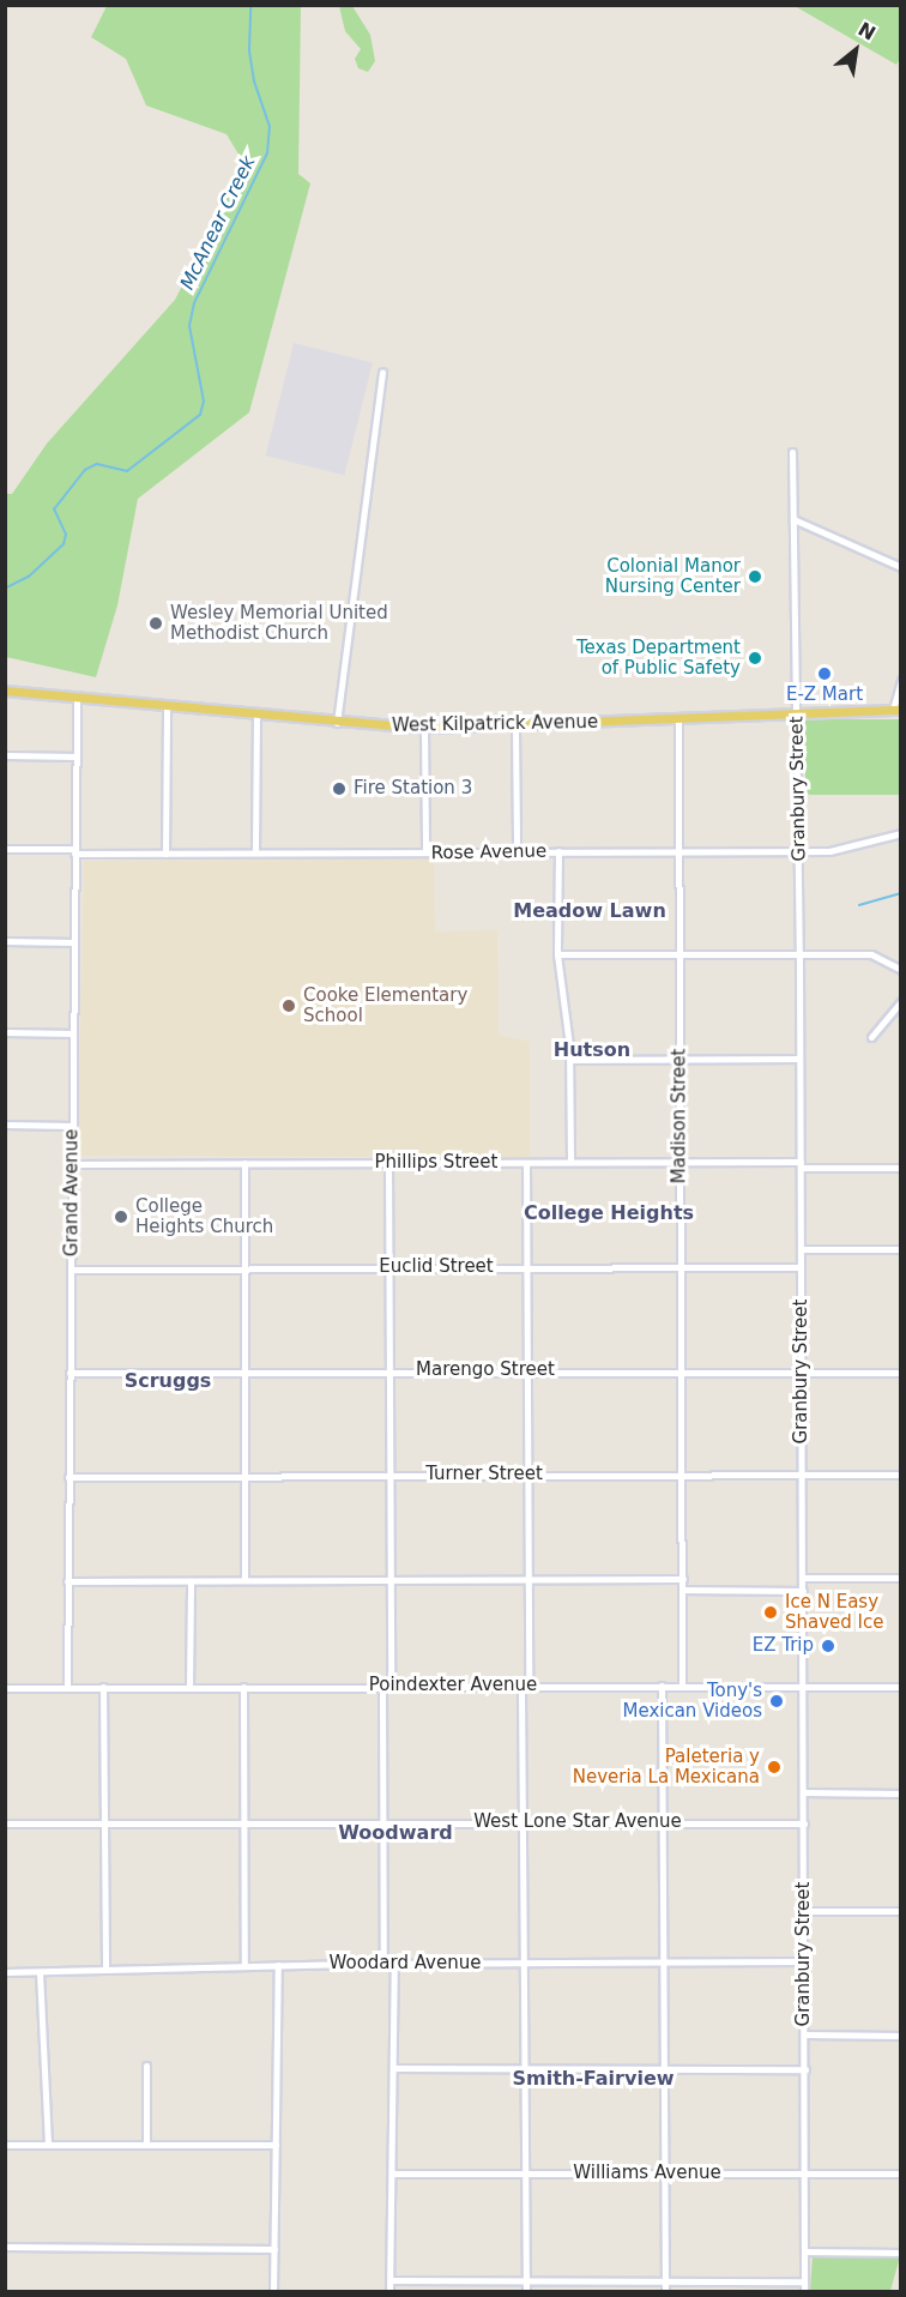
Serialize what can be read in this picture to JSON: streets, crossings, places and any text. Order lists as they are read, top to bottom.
{
  "streets": {
    "main road": ["West Kilpatrick Avenue"],
    "street": [
      "Granbury Street",
      "Rose Avenue",
      "Madison Street",
      "Phillips Street",
      "Grand Avenue",
      "Euclid Street",
      "Marengo Street",
      "Turner Street",
      "Poindexter Avenue",
      "West Lone Star Avenue",
      "Woodard Avenue",
      "Williams Avenue"
    ]
  },
  "crossings": [
    ["West Kilpatrick Avenue", "Granbury Street"],
    ["West Kilpatrick Avenue", "Madison Street"],
    ["West Kilpatrick Avenue", "Grand Avenue"],
    ["Granbury Street", "Rose Avenue"],
    ["Granbury Street", "Phillips Street"],
    ["Granbury Street", "Euclid Street"],
    ["Granbury Street", "Marengo Street"],
    ["Granbury Street", "Turner Street"],
    ["Granbury Street", "Poindexter Avenue"],
    ["Granbury Street", "West Lone Star Avenue"],
    ["Granbury Street", "Woodard Avenue"],
    ["Granbury Street", "Williams Avenue"],
    ["Rose Avenue", "Madison Street"],
    ["Rose Avenue", "Grand Avenue"],
    ["Madison Street", "Phillips Street"],
    ["Madison Street", "Euclid Street"],
    ["Madison Street", "Marengo Street"],
    ["Madison Street", "Turner Street"],
    ["Madison Street", "Poindexter Avenue"],
    ["Phillips Street", "Grand Avenue"],
    ["Grand Avenue", "Euclid Street"],
    ["Grand Avenue", "Marengo Street"],
    ["Grand Avenue", "Turner Street"],
    ["Grand Avenue", "Poindexter Avenue"]
  ],
  "districts": [
    "Meadow Lawn",
    "Hutson",
    "College Heights",
    "Scruggs",
    "Woodward",
    "Smith-Fairview"
  ],
  "water": ["McAnear Creek"],
  "places": [
    "Colonial Manor Nursing Center",
    "Wesley Memorial United Methodist Church",
    "Texas Department of Public Safety",
    "E-Z Mart",
    "Fire Station 3",
    "Cooke Elementary School",
    "College Heights Church",
    "Ice N Easy Shaved Ice",
    "EZ Trip",
    "Tony's Mexican Videos",
    "Paleteria y Neveria La Mexicana"
  ],
  "north": "top right"
}
